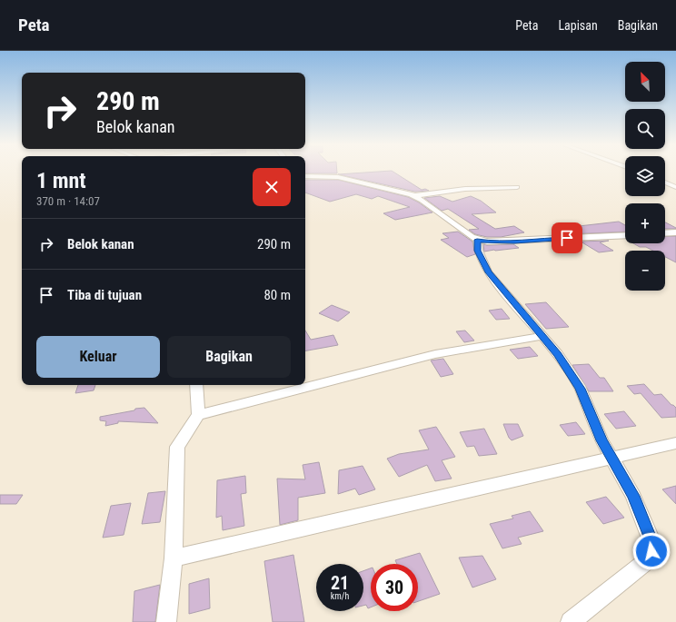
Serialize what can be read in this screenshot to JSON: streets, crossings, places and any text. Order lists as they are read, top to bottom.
{
  "north": "top left",
  "page": {
    "header": "Peta",
    "nav": ["Peta", "Lapisan", "Bagikan"],
    "map_buttons": ["+", "−"],
    "turn": ["290 m", "Belok kanan"],
    "heading": ["1 mnt", "370 m · 14:07"],
    "list": [
      {
        "name": "Belok kanan",
        "value": "290 m"
      },
      {
        "name": "Tiba di tujuan",
        "value": "80 m"
      }
    ],
    "buttons": ["Keluar", "Bagikan"],
    "speed": "21 km/h",
    "limit": "30"
  }
}
